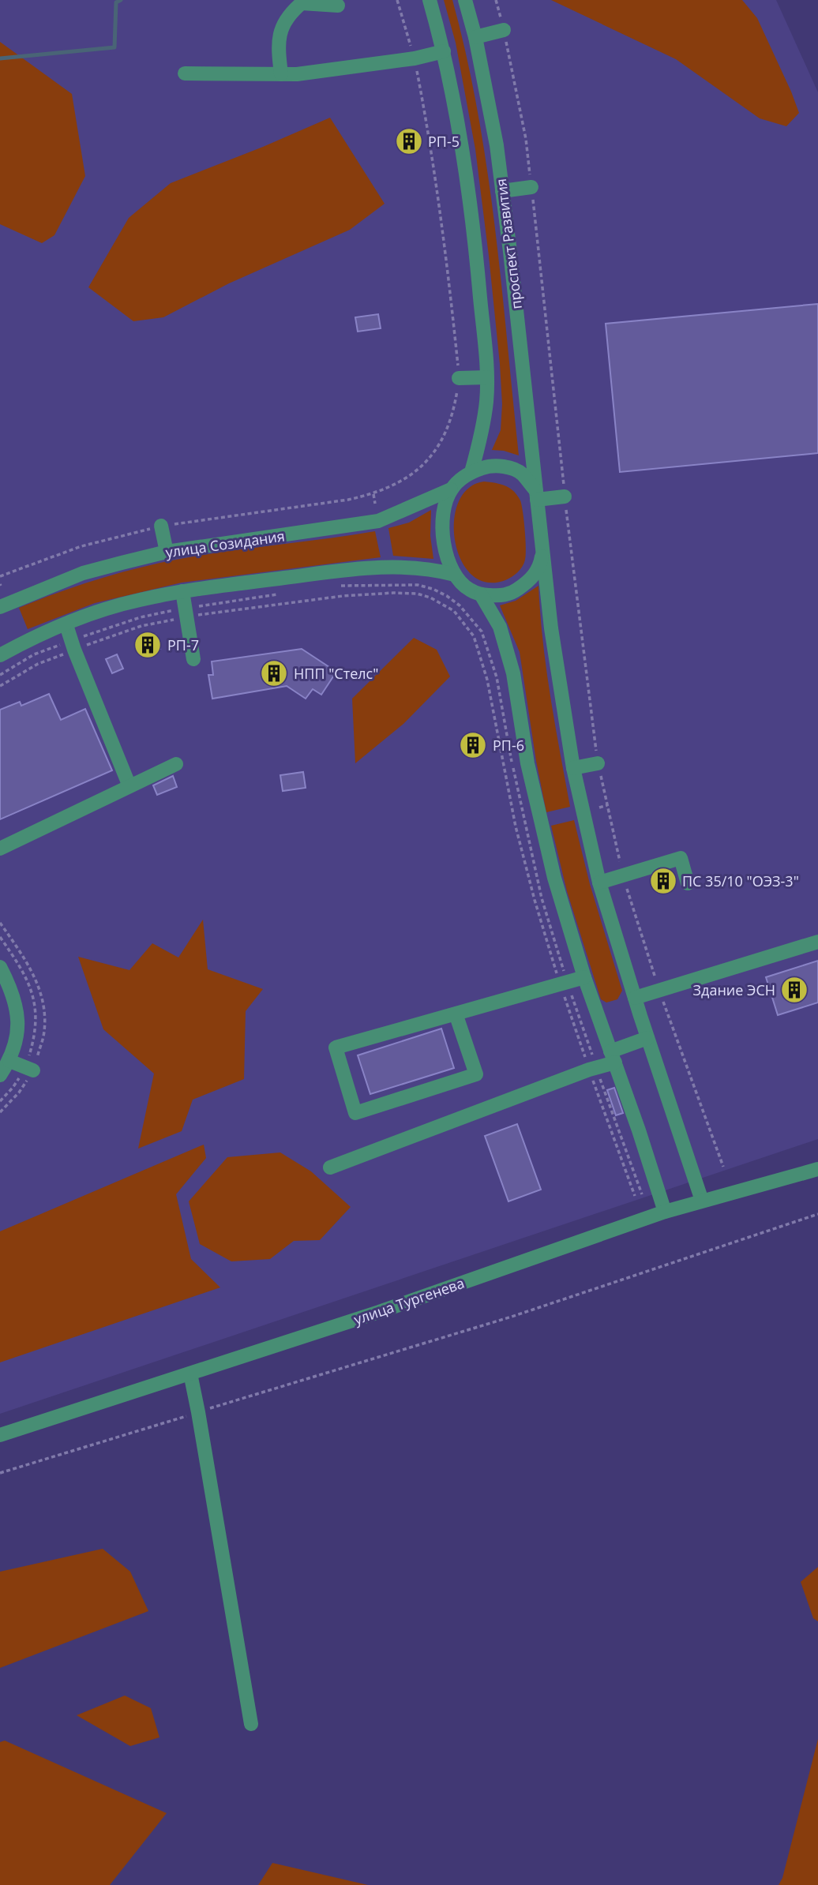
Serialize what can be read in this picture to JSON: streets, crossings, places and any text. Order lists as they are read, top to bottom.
{
  "streets": {
    "street": ["проспект Развития", "улица Созидания", "улица Тургенева"]
  },
  "crossings": [
    ["проспект Развития", "улица Созидания"]
  ],
  "places": {
    "building": [
      "РП-5",
      "РП-7",
      "НПП \"Стелс\"",
      "РП-6",
      "ПС 35/10 \"ОЭЗ-3\"",
      "Здание ЭСН"
    ]
  }
}
